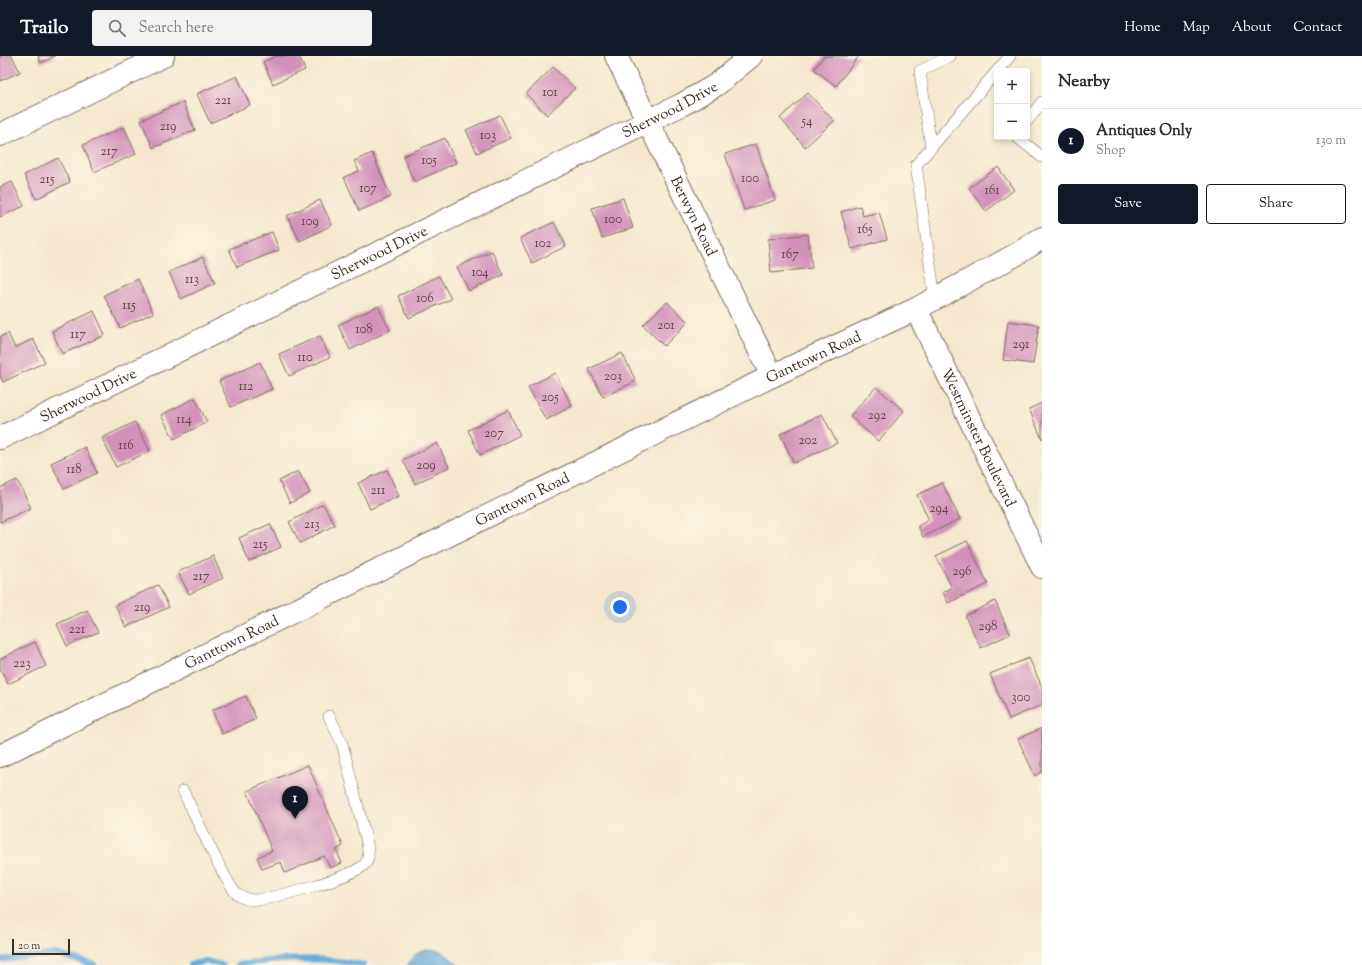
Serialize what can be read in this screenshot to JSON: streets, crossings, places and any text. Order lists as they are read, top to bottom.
{
  "streets": {
    "street": [
      "Sherwood Drive",
      "Berwyn Road",
      "Ganttown Road",
      "Westminster Boulevard"
    ]
  },
  "crossings": [
    ["Sherwood Drive", "Berwyn Road"],
    ["Berwyn Road", "Ganttown Road"],
    ["Ganttown Road", "Westminster Boulevard"]
  ],
  "house_numbers": [
    "101",
    "221",
    "54",
    "219",
    "103",
    "217",
    "105",
    "100",
    "215",
    "107",
    "161",
    "100",
    "109",
    "165",
    "102",
    "167",
    "104",
    "113",
    "106",
    "115",
    "201",
    "108",
    "117",
    "291",
    "110",
    "203",
    "112",
    "205",
    "292",
    "114",
    "207",
    "202",
    "116",
    "209",
    "118",
    "211",
    "294",
    "213",
    "215",
    "296",
    "217",
    "219",
    "298",
    "221",
    "223",
    "300"
  ],
  "scale_bar": "20 m",
  "page": {
    "header": "Trailo",
    "search": "Search here",
    "nav": [
      "Home",
      "Map",
      "About",
      "Contact"
    ],
    "heading": "Nearby",
    "map_buttons": ["+", "−"],
    "list": [
      {
        "mark": "1",
        "name": "Antiques Only",
        "note": "Shop",
        "value": "130 m"
      }
    ],
    "buttons": ["Save", "Share"],
    "pins": "1",
    "scale": "20 m"
  }
}
